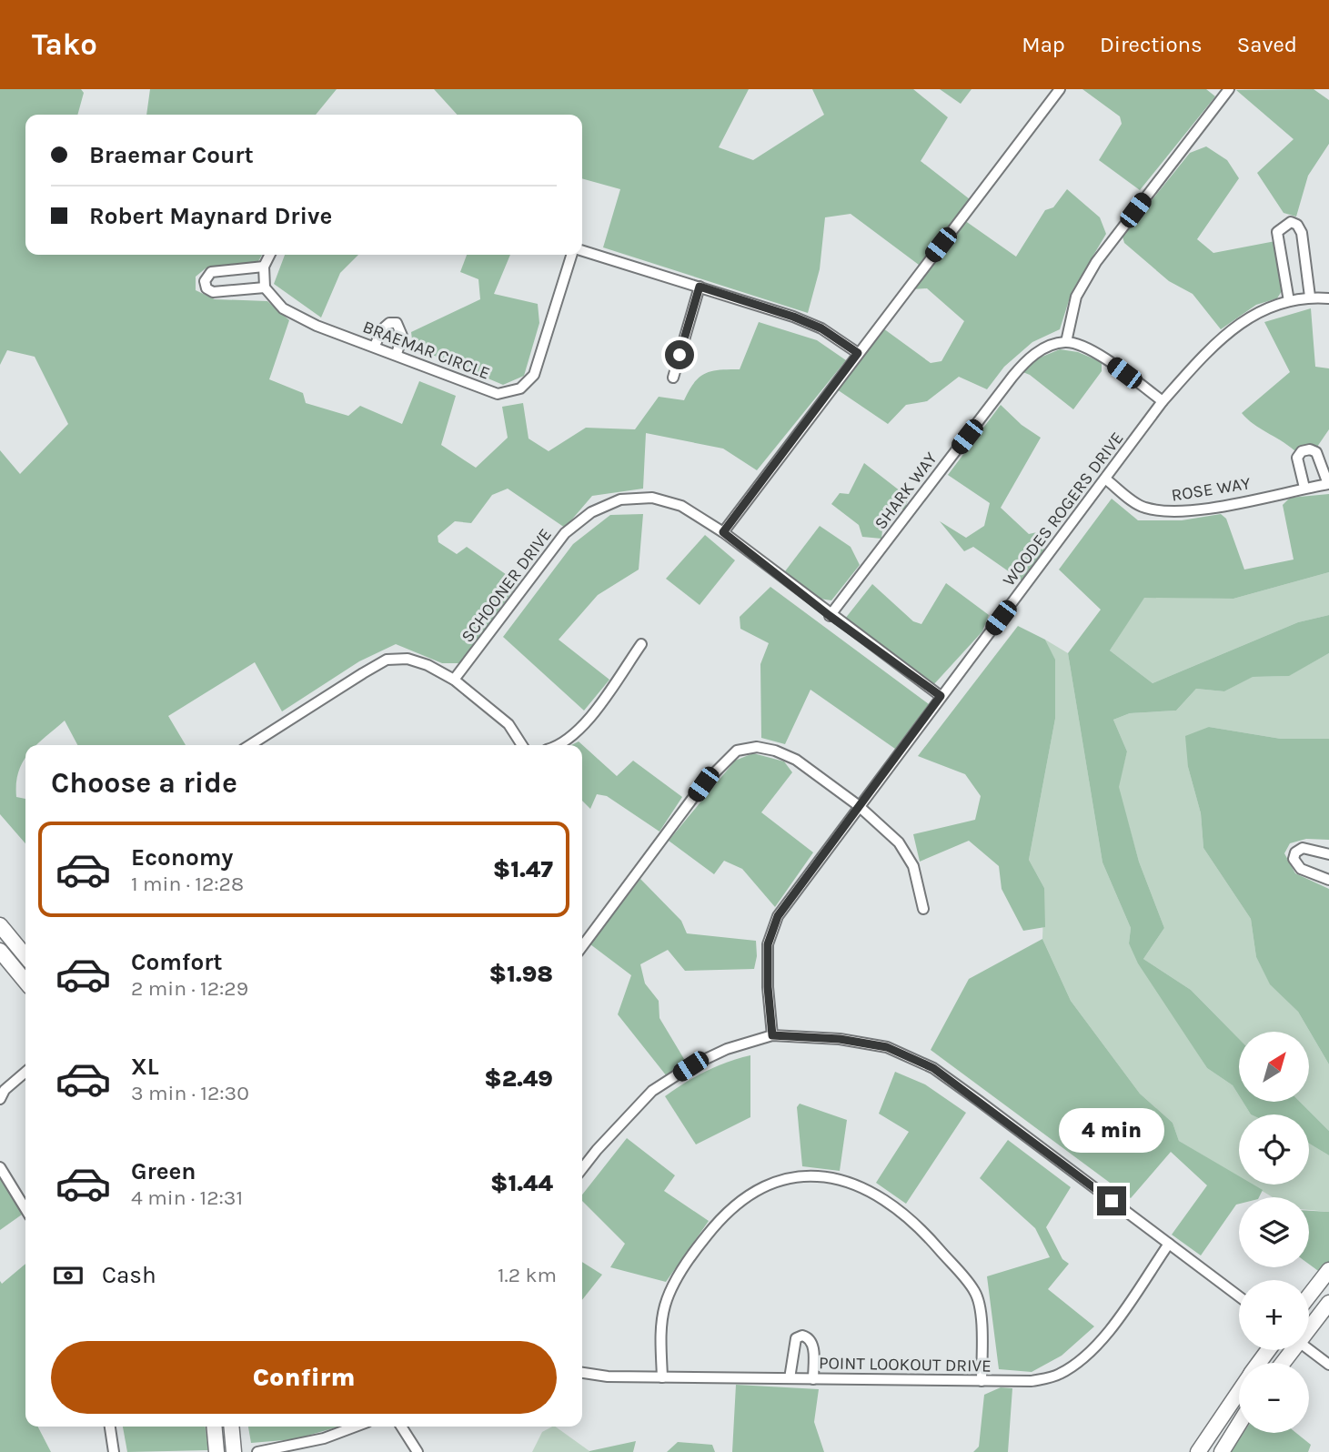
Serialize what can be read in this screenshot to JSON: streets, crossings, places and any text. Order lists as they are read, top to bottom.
{
  "streets": {
    "street": [
      "BRAEMAR CIRCLE",
      "ROSE WAY",
      "SHARK WAY",
      "WOODES ROGERS DRIVE",
      "SCHOONER DRIVE",
      "POINT LOOKOUT DRIVE"
    ]
  },
  "crossings": [
    ["ROSE WAY", "WOODES ROGERS DRIVE"],
    ["SHARK WAY", "SCHOONER DRIVE"],
    ["WOODES ROGERS DRIVE", "SCHOONER DRIVE"]
  ],
  "north": "top right",
  "page": {
    "header": "Tako",
    "nav": ["Map", "Directions", "Saved"],
    "banner": ["Braemar Court", "Robert Maynard Drive"],
    "heading": "Choose a ride",
    "list": [
      {
        "name": "Economy",
        "note": "1 min · 12:28",
        "value": "$1.47"
      },
      {
        "name": "Comfort",
        "note": "2 min · 12:29",
        "value": "$1.98"
      },
      {
        "name": "XL",
        "note": "3 min · 12:30",
        "value": "$2.49"
      },
      {
        "name": "Green",
        "note": "4 min · 12:31",
        "value": "$1.44"
      }
    ],
    "map_buttons": ["+", "−"],
    "bubble": "4 min",
    "pay": ["Cash", "1.2 km"],
    "buttons": "Confirm"
  }
}
